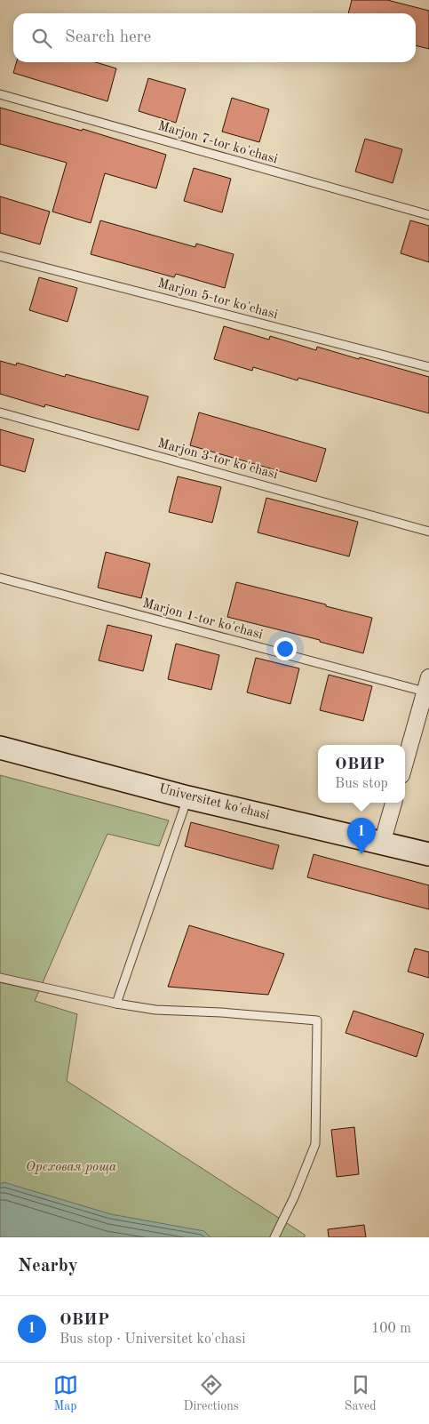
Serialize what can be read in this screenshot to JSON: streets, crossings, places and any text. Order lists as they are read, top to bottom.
{
  "streets": {
    "main road": ["Universitet ko'chasi"],
    "lane": [
      "Marjon 7-tor ko'chasi",
      "Marjon 5-tor ko'chasi",
      "Marjon 3-tor ko'chasi",
      "Marjon 1-tor ko'chasi"
    ]
  },
  "parks": ["Ореховая роща"],
  "page": {
    "search": "Search here",
    "popup": ["ОВИР", "Bus stop"],
    "pins": "1",
    "heading": "Nearby",
    "list": [
      {
        "mark": "1",
        "name": "ОВИР",
        "note": "Bus stop · Universitet ko'chasi",
        "value": "100 m"
      }
    ],
    "nav": ["Map", "Directions", "Saved"]
  }
}
